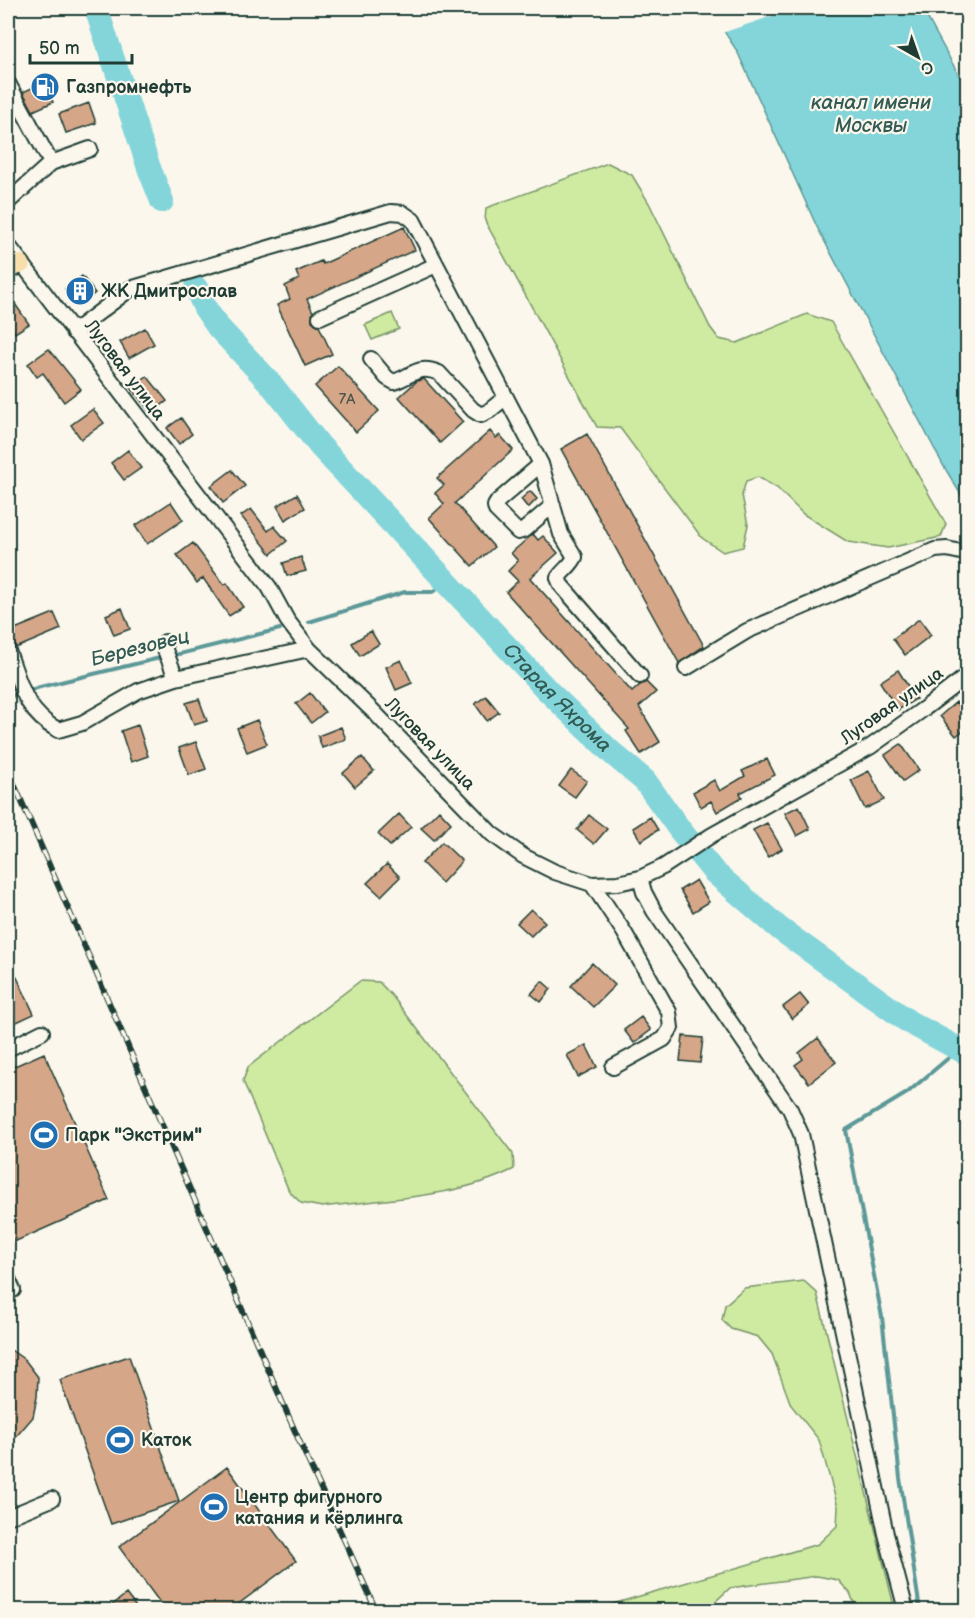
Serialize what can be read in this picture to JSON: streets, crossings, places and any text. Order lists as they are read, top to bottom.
{
  "streets": {
    "street": ["Луговая улица"]
  },
  "water": ["канал имени Москвы", "Березовец", "Старая Яхрома"],
  "places": {
    "fuel station": ["Газпромнефть"],
    "building": ["ЖК Дмитрослав"],
    "sports": ["Парк \"Экстрим\"", "Каток", "Центр фигурного катания и кёрлинга"]
  },
  "house_numbers": ["7А"],
  "scale_bar": "50 m",
  "north": "bottom right"
}
